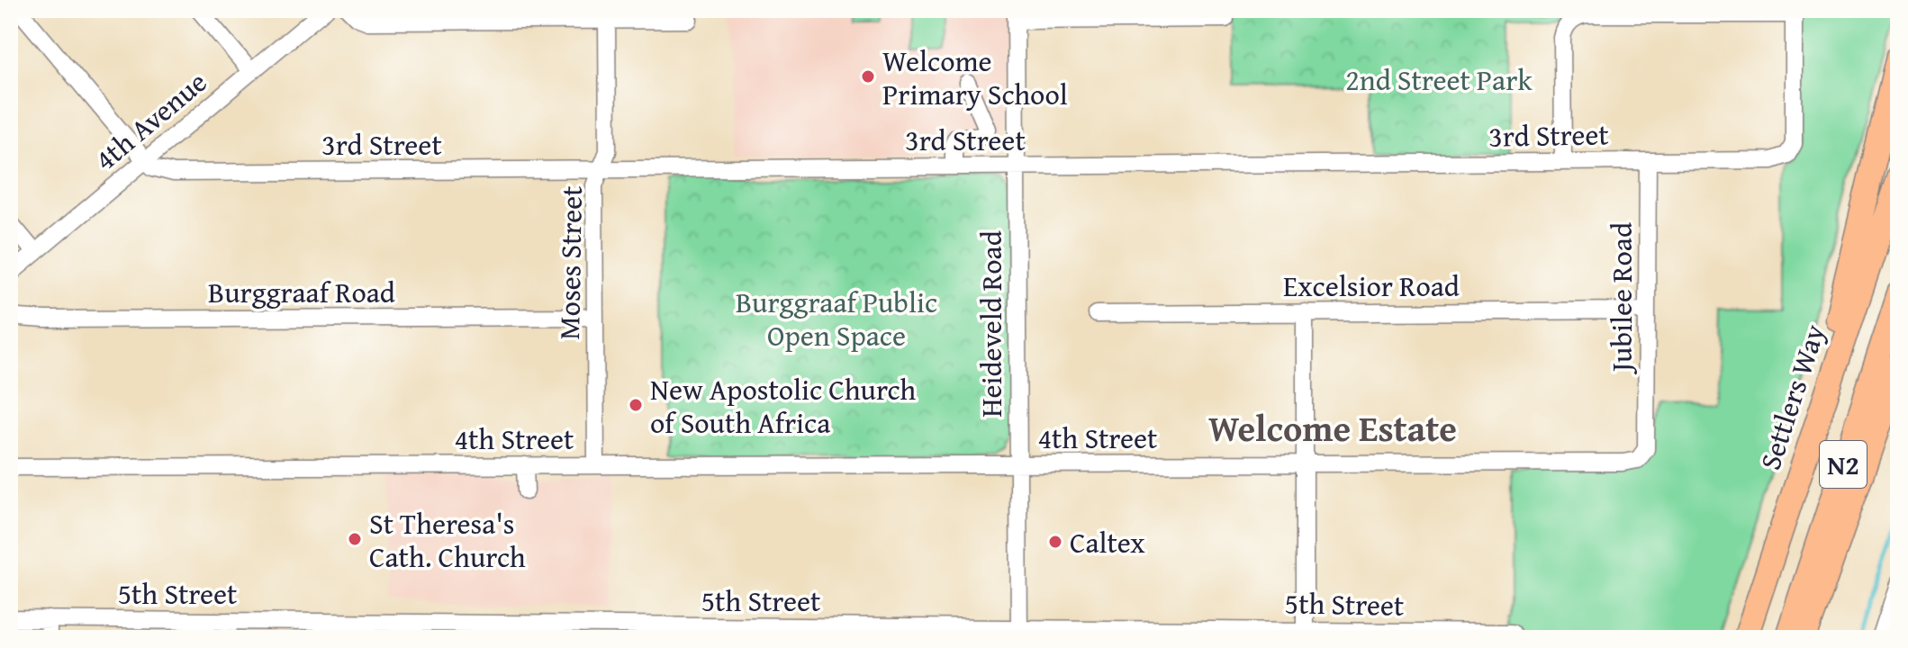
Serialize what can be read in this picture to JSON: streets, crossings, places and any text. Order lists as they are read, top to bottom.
{
  "streets": {
    "highway": ["Settlers Way", "N2"],
    "street": [
      "4th Avenue",
      "3rd Street",
      "Moses Street",
      "Excelsior Road",
      "Burggraaf Road",
      "Jubilee Road",
      "Heideveld Road",
      "4th Street",
      "5th Street"
    ]
  },
  "crossings": [
    ["4th Avenue", "3rd Street"],
    ["3rd Street", "Moses Street"],
    ["3rd Street", "Jubilee Road"],
    ["3rd Street", "Heideveld Road"],
    ["Moses Street", "Burggraaf Road"],
    ["Moses Street", "4th Street"],
    ["Excelsior Road", "Jubilee Road"],
    ["Jubilee Road", "4th Street"],
    ["Heideveld Road", "4th Street"],
    ["Heideveld Road", "5th Street"]
  ],
  "districts": ["Welcome Estate"],
  "parks": ["2nd Street Park", "Burggraaf Public Open Space"],
  "places": [
    "Welcome Primary School",
    "New Apostolic Church of South Africa",
    "St Theresa's Cath. Church",
    "Caltex"
  ]
}
